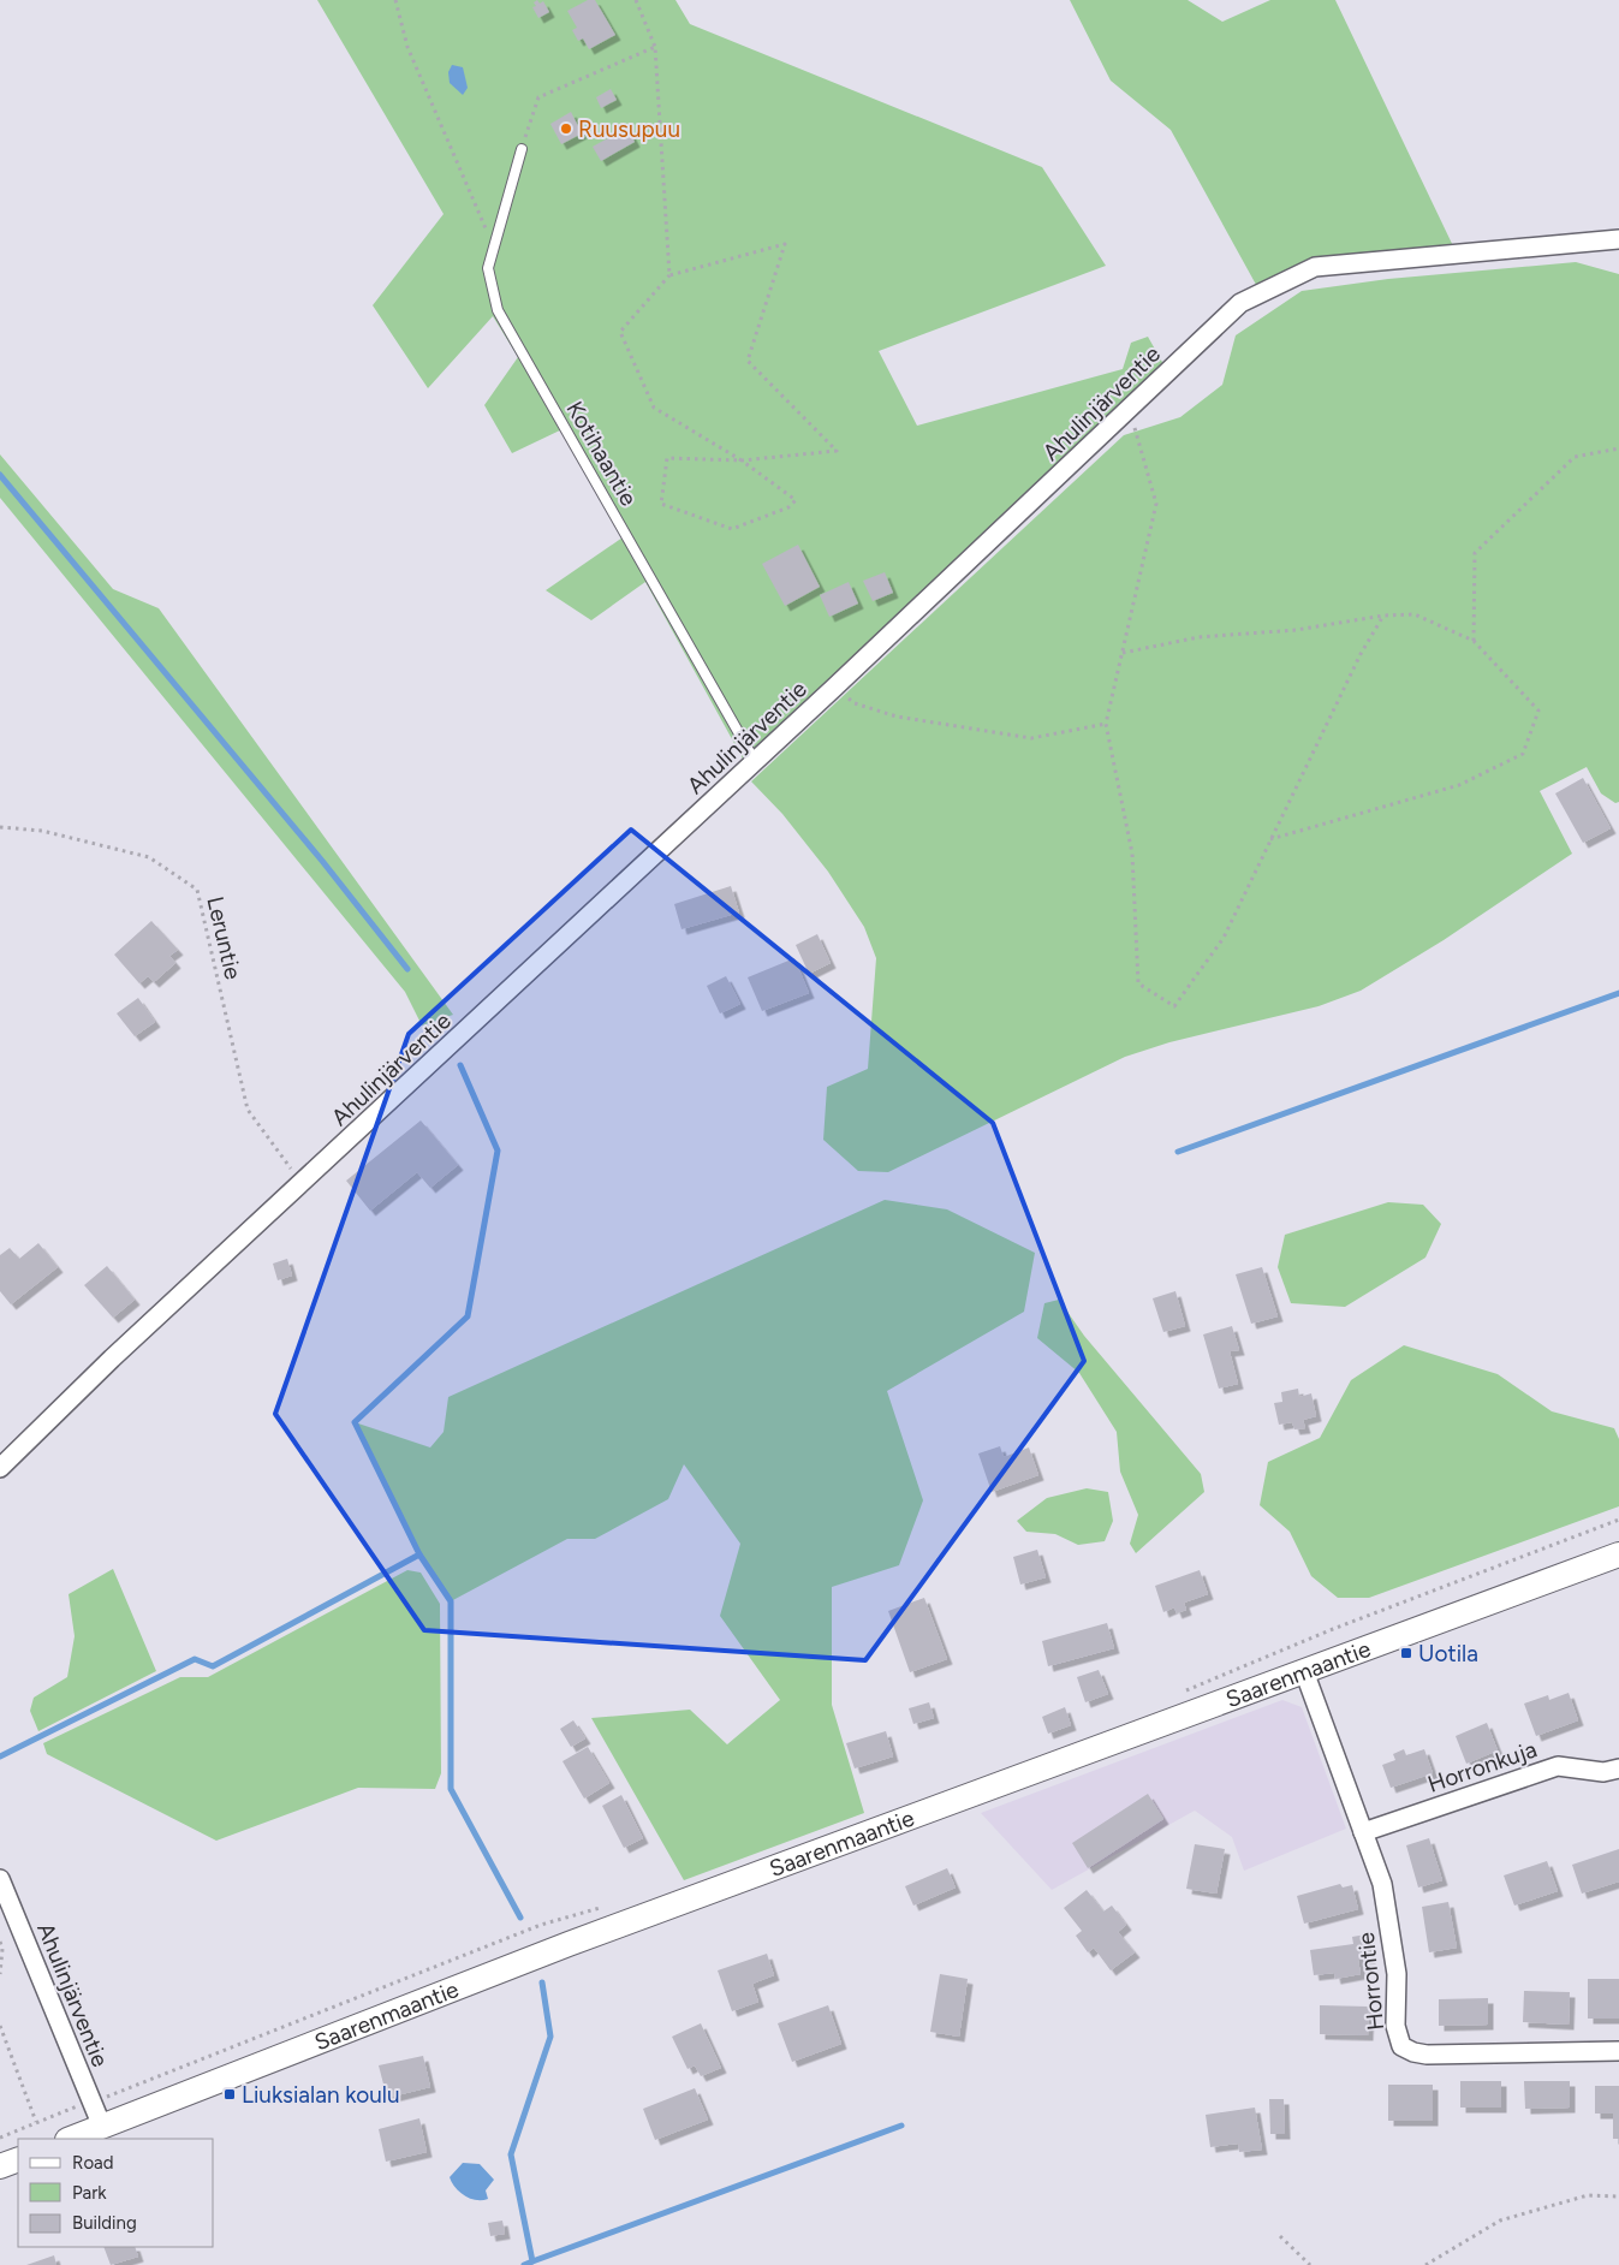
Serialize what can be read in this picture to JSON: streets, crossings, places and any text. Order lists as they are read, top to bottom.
{
  "streets": {
    "street": [
      "Ahulinjärventie",
      "Saarenmaantie",
      "Horronkuja",
      "Horrontie"
    ],
    "lane": ["Kotihaantie"],
    "path": ["Leruntie"]
  },
  "crossings": [
    ["Ahulinjärventie", "Kotihaantie"],
    ["Ahulinjärventie", "Leruntie"],
    ["Ahulinjärventie", "Saarenmaantie"],
    ["Saarenmaantie", "Horrontie"],
    ["Horronkuja", "Horrontie"]
  ],
  "places": {
    "other": ["Ruusupuu"],
    "transit": ["Uotila", "Liuksialan koulu"]
  },
  "legend": ["Road", "Park", "Building"]
}
